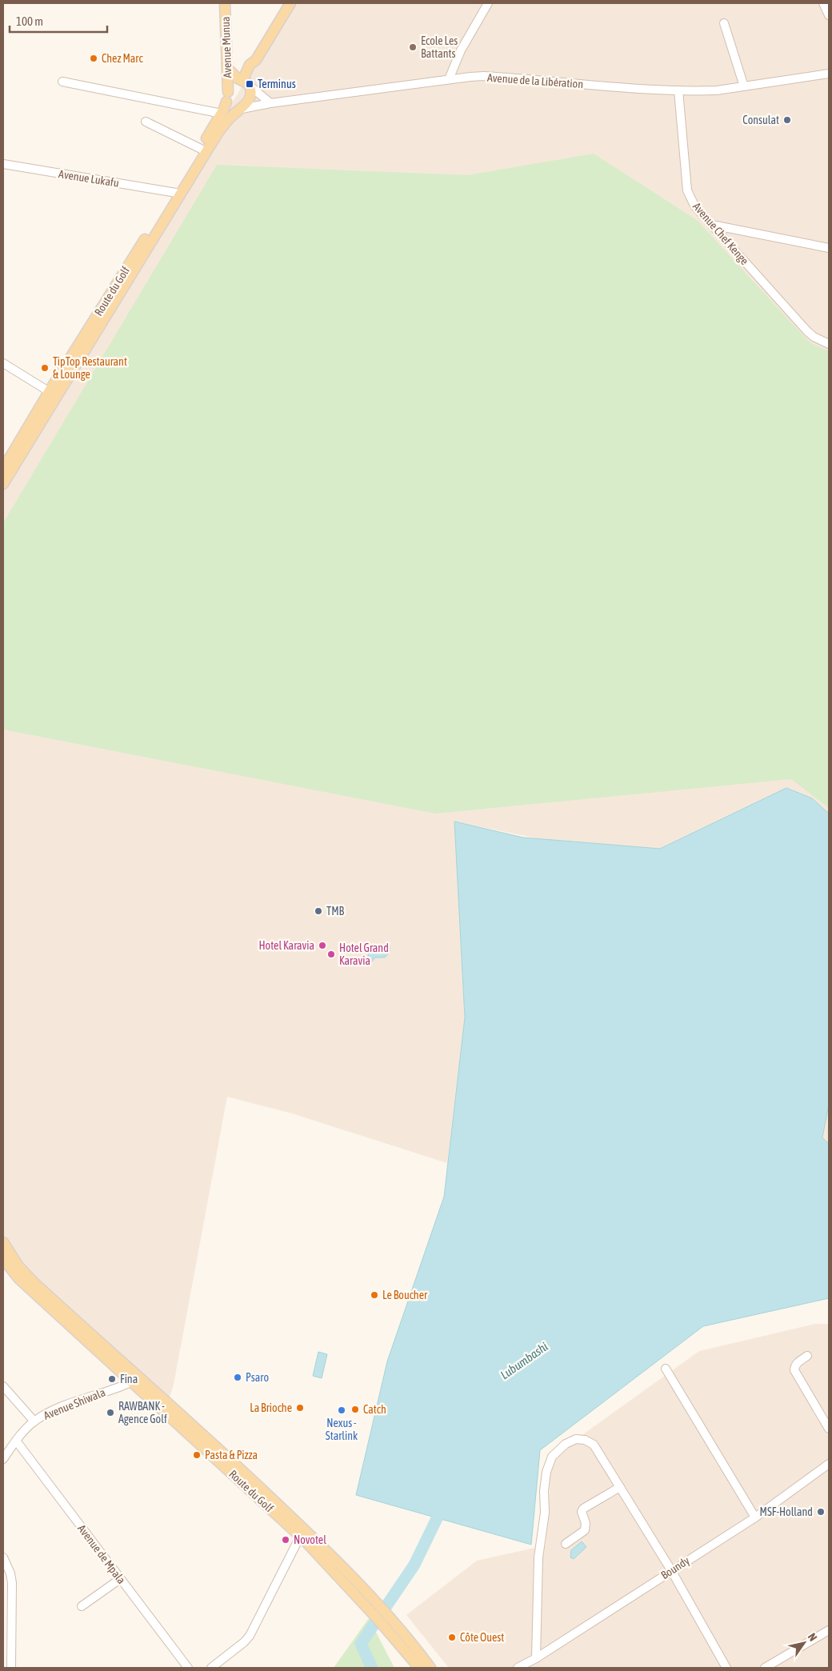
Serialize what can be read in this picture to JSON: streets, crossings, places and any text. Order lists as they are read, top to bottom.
{
  "streets": {
    "main road": ["Avenue Munua", "Route du Golf"],
    "street": [
      "Avenue de la Libération",
      "Avenue Lukafu",
      "Avenue Chef Kenge",
      "Avenue Shiwala",
      "Avenue de Mpala",
      "Boundy"
    ]
  },
  "crossings": [
    ["Avenue Munua", "Avenue de la Libération"],
    ["Avenue Munua", "Route du Golf"],
    ["Avenue de la Libération", "Avenue Chef Kenge"],
    ["Avenue de la Libération", "Route du Golf"],
    ["Avenue Lukafu", "Route du Golf"],
    ["Route du Golf", "Avenue Shiwala"],
    ["Avenue Shiwala", "Avenue de Mpala"]
  ],
  "water": ["Lubumbashi"],
  "places": {
    "other": [
      "Ecole Les Battants",
      "Chez Marc",
      "Consulat",
      "TipTop Restaurant & Lounge",
      "TMB",
      "Hotel Karavia",
      "Hotel Grand Karavia",
      "Le Boucher",
      "Psaro",
      "Fina",
      "La Brioche",
      "Catch",
      "Nexus - Starlink",
      "RAWBANK - Agence Golf",
      "Pasta & Pizza",
      "MSF-Holland",
      "Novotel",
      "Côte Ouest"
    ],
    "transit": ["Terminus"]
  },
  "scale_bar": "100 m",
  "north": "top right"
}
